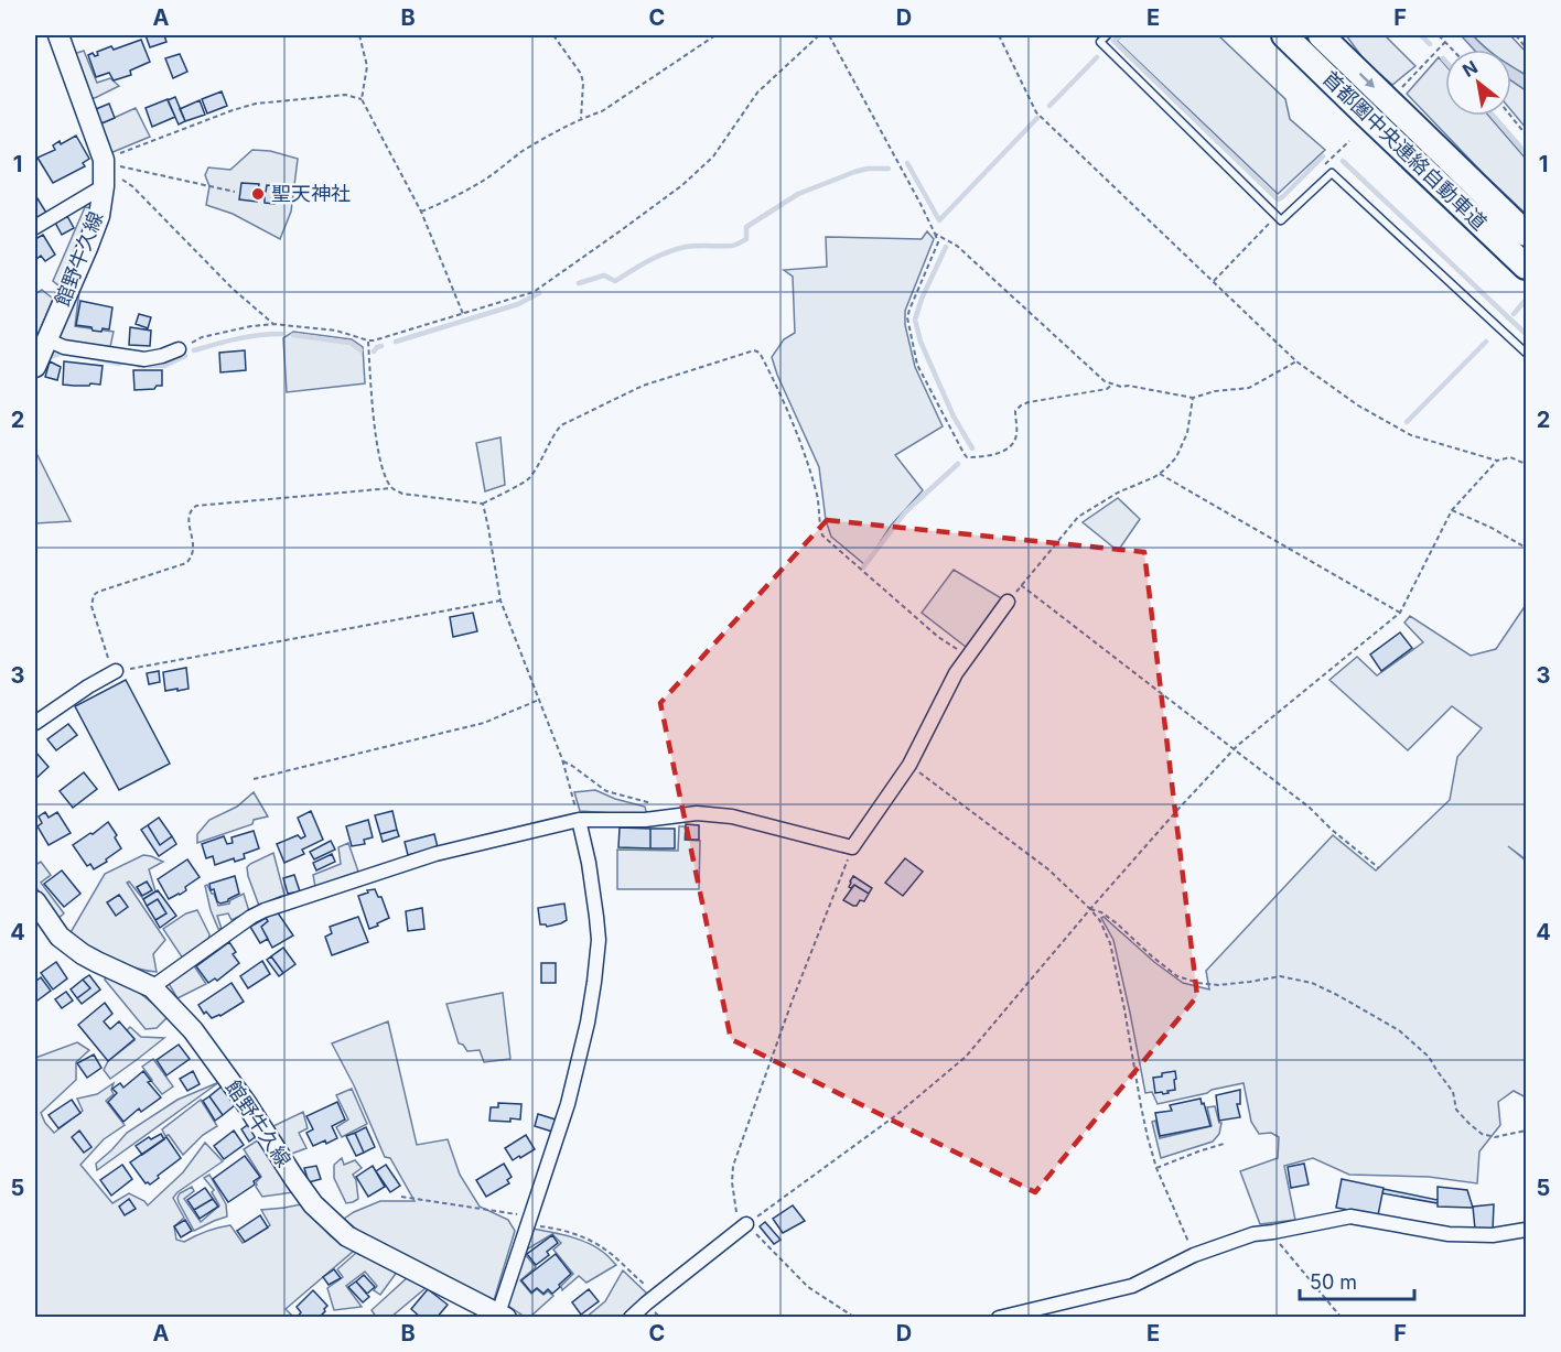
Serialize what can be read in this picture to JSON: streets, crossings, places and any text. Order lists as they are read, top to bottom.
{
  "streets": {
    "highway": ["首都圏中央連絡自動車道"],
    "main road": ["館野牛久線"]
  },
  "places": ["聖天神社"],
  "scale_bar": "50 m",
  "north": "top left",
  "grid": {
    "columns": [
      "A",
      "B",
      "C",
      "D",
      "E",
      "F"
    ],
    "rows": [
      "1",
      "2",
      "3",
      "4",
      "5"
    ]
  }
}
